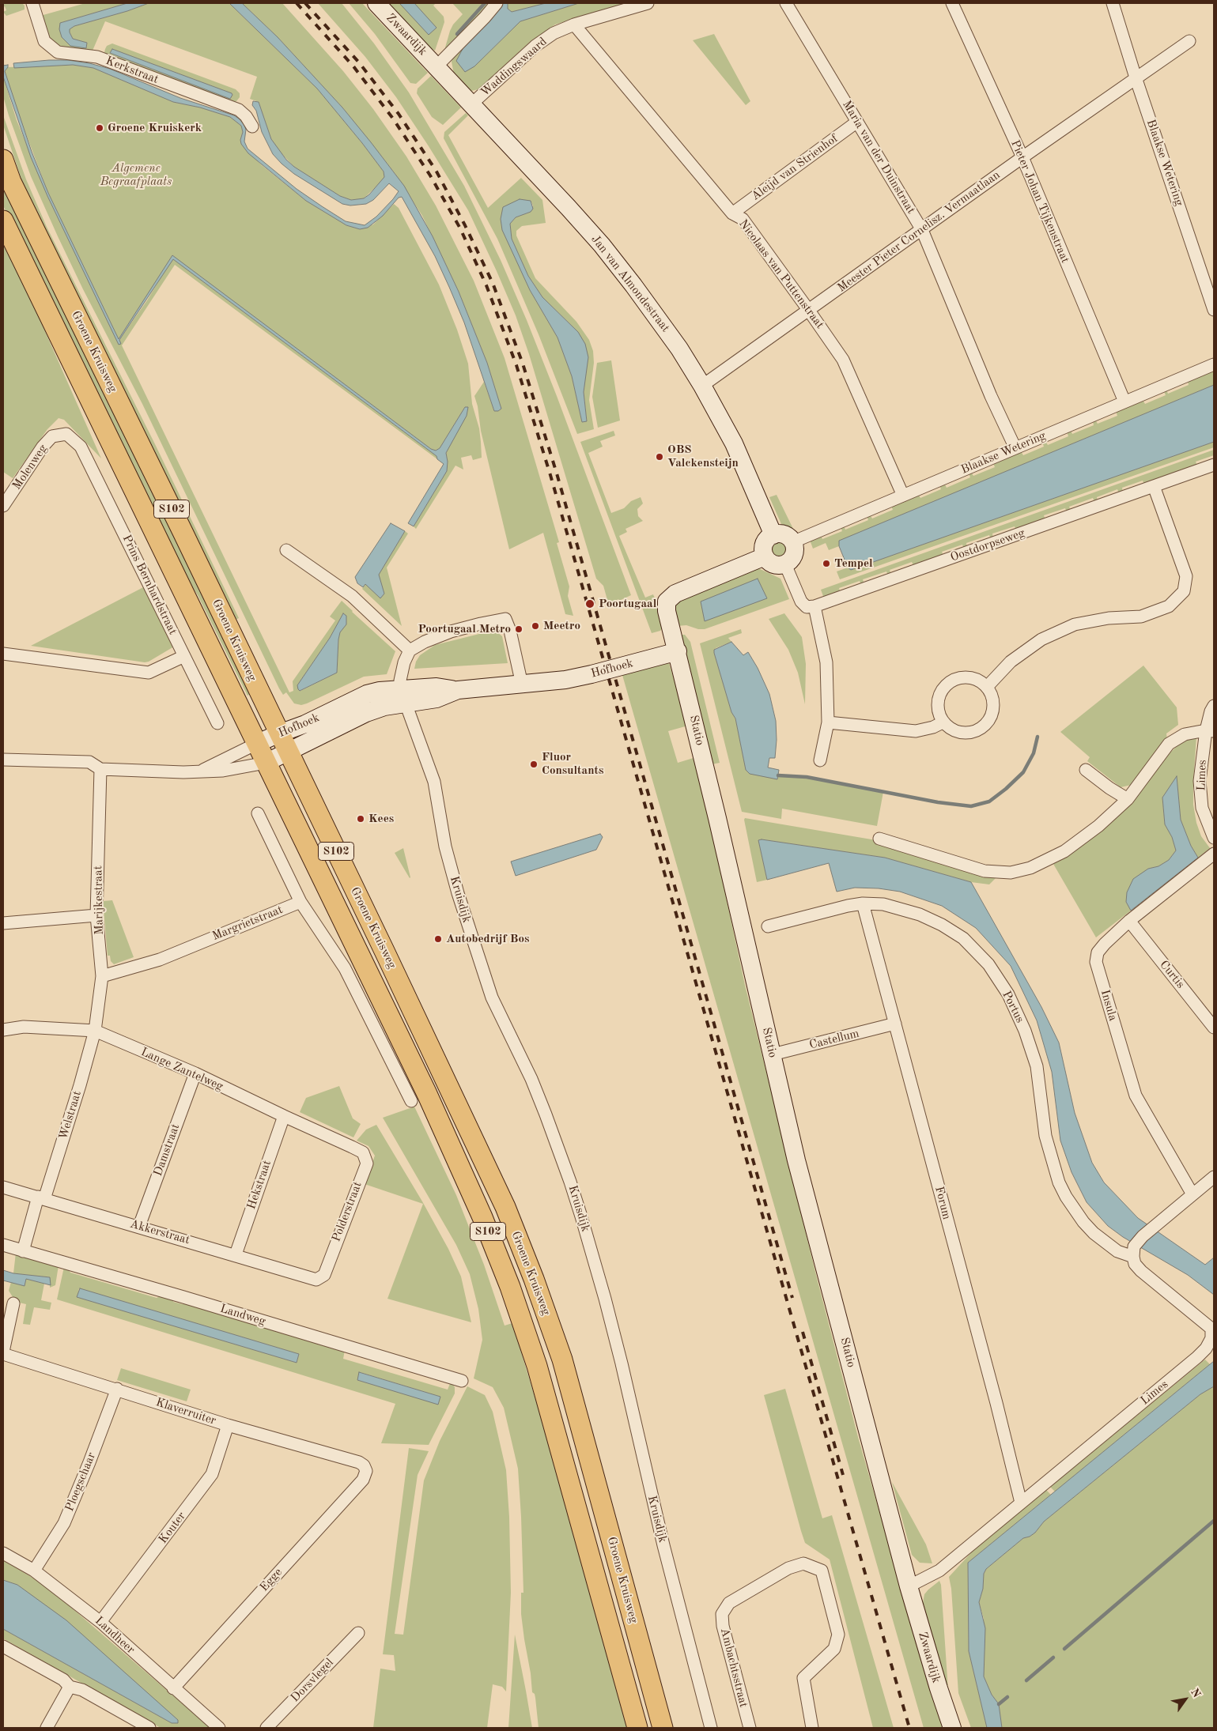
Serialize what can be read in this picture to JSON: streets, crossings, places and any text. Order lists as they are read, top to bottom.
{
  "streets": {
    "main road": ["Groene Kruisweg", "S102"],
    "street": [
      "Zwaardijk",
      "Waddingswaard",
      "Kerkstraat",
      "Maria van der Duinstraat",
      "Blaakse Wetering",
      "Aleijd van Strienhof",
      "Pieter Johan Tijkenstraat",
      "Meester Pieter Cornelisz. Vermaatlaan",
      "Nicolaas van Puttenstraat",
      "Jan van Almondestraat",
      "Molenweg",
      "Oostdorpseweg",
      "Prins Bernhardstraat",
      "Hofhoek",
      "Statio",
      "Limes",
      "Kruisdijk",
      "Marijkestraat",
      "Margrietstraat",
      "Curtis",
      "Insula",
      "Portus",
      "Castellum",
      "Lange Zantelweg",
      "Welstraat",
      "Damstraat",
      "Hekstraat",
      "Forum",
      "Polderstraat",
      "Akkerstraat",
      "Landweg",
      "Klaverruiter",
      "Ploegschaar",
      "Kouter",
      "Egge",
      "Landheer",
      "Ambachtsstraat",
      "Dorsvlegel"
    ]
  },
  "crossings": [
    ["Zwaardijk", "Jan van Almondestraat"],
    ["Zwaardijk", "Statio"],
    ["Zwaardijk", "Limes"],
    ["Waddingswaard", "Nicolaas van Puttenstraat"],
    ["Waddingswaard", "Jan van Almondestraat"],
    ["Maria van der Duinstraat", "Blaakse Wetering"],
    ["Maria van der Duinstraat", "Aleijd van Strienhof"],
    ["Maria van der Duinstraat", "Meester Pieter Cornelisz. Vermaatlaan"],
    ["Blaakse Wetering", "Pieter Johan Tijkenstraat"],
    ["Blaakse Wetering", "Meester Pieter Cornelisz. Vermaatlaan"],
    ["Blaakse Wetering", "Nicolaas van Puttenstraat"],
    ["Blaakse Wetering", "Jan van Almondestraat"],
    ["Blaakse Wetering", "Statio"],
    ["Aleijd van Strienhof", "Nicolaas van Puttenstraat"],
    ["Pieter Johan Tijkenstraat", "Meester Pieter Cornelisz. Vermaatlaan"],
    ["Meester Pieter Cornelisz. Vermaatlaan", "Nicolaas van Puttenstraat"],
    ["Meester Pieter Cornelisz. Vermaatlaan", "Jan van Almondestraat"],
    ["Jan van Almondestraat", "Statio"],
    ["Groene Kruisweg", "Hofhoek"],
    ["Molenweg", "Prins Bernhardstraat"],
    ["Hofhoek", "Statio"],
    ["Hofhoek", "Kruisdijk"],
    ["Statio", "Limes"],
    ["Statio", "Castellum"],
    ["Limes", "Portus"],
    ["Limes", "Forum"],
    ["Marijkestraat", "Margrietstraat"],
    ["Marijkestraat", "Lange Zantelweg"],
    ["Marijkestraat", "Welstraat"],
    ["Curtis", "Insula"],
    ["Portus", "Forum"],
    ["Castellum", "Forum"],
    ["Lange Zantelweg", "Welstraat"],
    ["Lange Zantelweg", "Damstraat"],
    ["Lange Zantelweg", "Hekstraat"],
    ["Lange Zantelweg", "Polderstraat"],
    ["Welstraat", "Akkerstraat"],
    ["Damstraat", "Akkerstraat"],
    ["Hekstraat", "Akkerstraat"],
    ["Polderstraat", "Akkerstraat"],
    ["Klaverruiter", "Ploegschaar"],
    ["Klaverruiter", "Kouter"],
    ["Klaverruiter", "Egge"],
    ["Ploegschaar", "Landheer"],
    ["Kouter", "Landheer"],
    ["Egge", "Landheer"]
  ],
  "parks": ["Algemene Begraafplaats"],
  "places": [
    "Groene Kruiskerk",
    "OBS Valckensteijn",
    "Tempel",
    "Poortugaal",
    "Meetro",
    "Poortugaal Metro",
    "Fluor Consultants",
    "Kees",
    "Autobedrijf Bos"
  ],
  "north": "top right"
}
